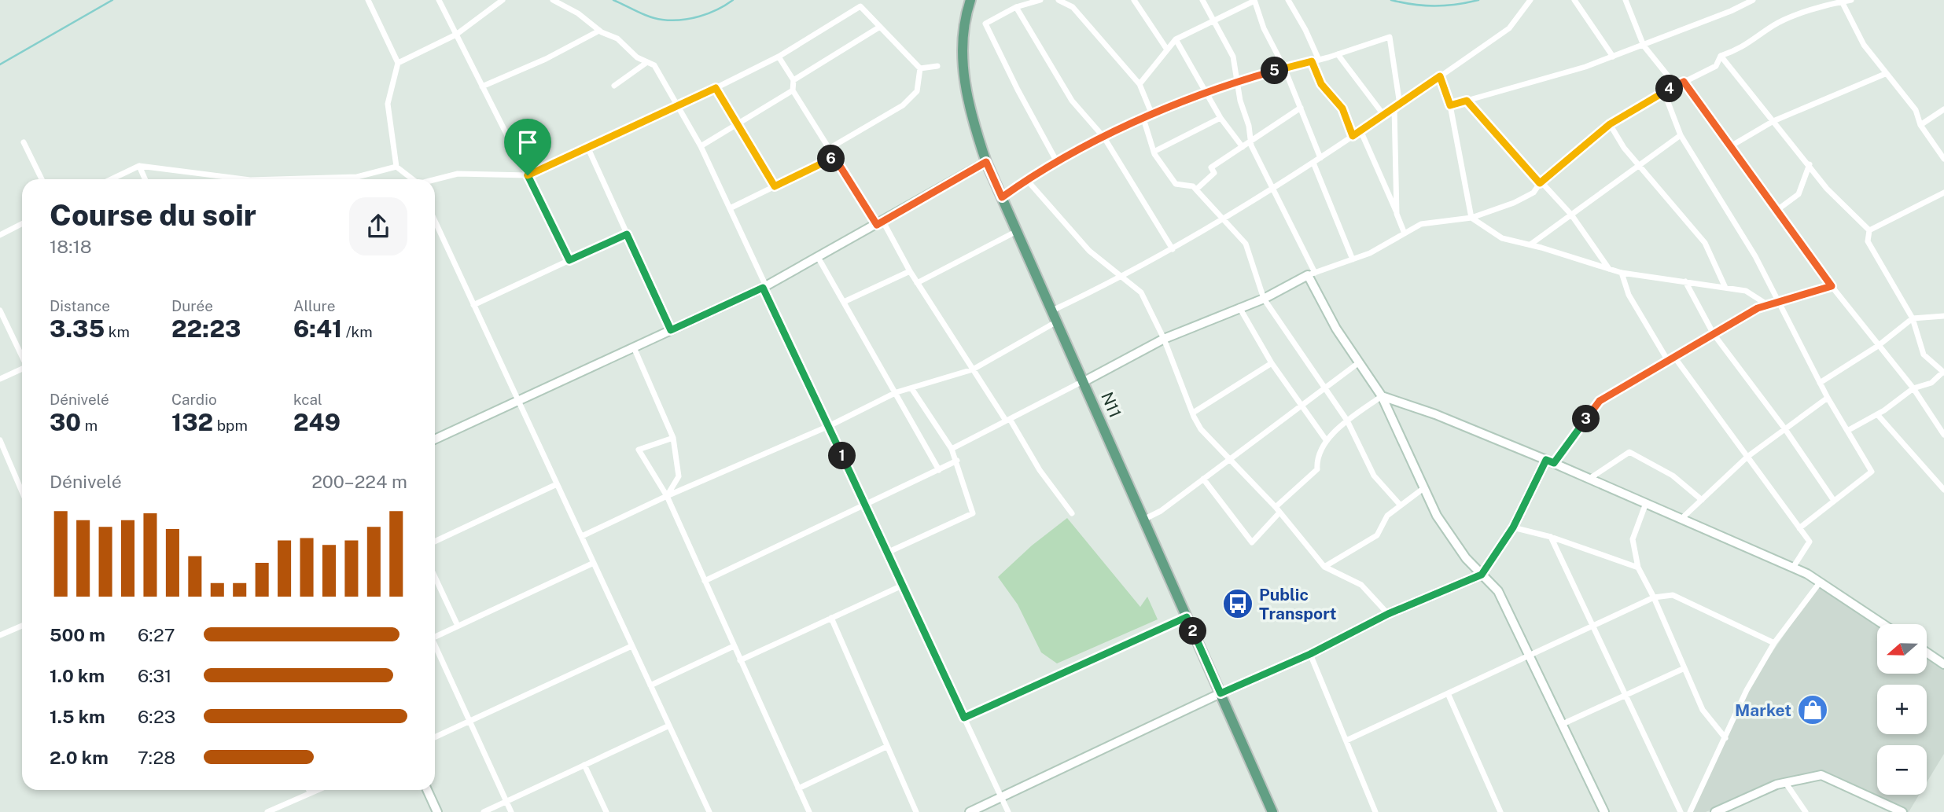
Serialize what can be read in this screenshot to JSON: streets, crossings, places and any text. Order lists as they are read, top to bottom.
{
  "streets": {
    "main road": ["N11"]
  },
  "places": {
    "bus stop": ["Public Transport"],
    "shop": ["Market"]
  },
  "north": "left",
  "page": {
    "pins": [
      "5",
      "4",
      "6",
      "3",
      "1",
      "2"
    ],
    "heading": ["Course du soir", "18:18"],
    "stats": [
      ["Distance", "3.35 km"],
      ["Durée", "22:23"],
      ["Allure", "6:41 /km"],
      ["Dénivelé", "30 m"],
      ["Cardio", "132 bpm"],
      ["kcal", "249"]
    ],
    "chart": ["Dénivelé", "200–224 m"],
    "list": [
      {
        "name": "500 m",
        "note": "6:27"
      },
      {
        "name": "1.0 km",
        "note": "6:31"
      },
      {
        "name": "1.5 km",
        "note": "6:23"
      },
      {
        "name": "2.0 km",
        "note": "7:28"
      }
    ],
    "map_buttons": ["+", "−"]
  }
}
